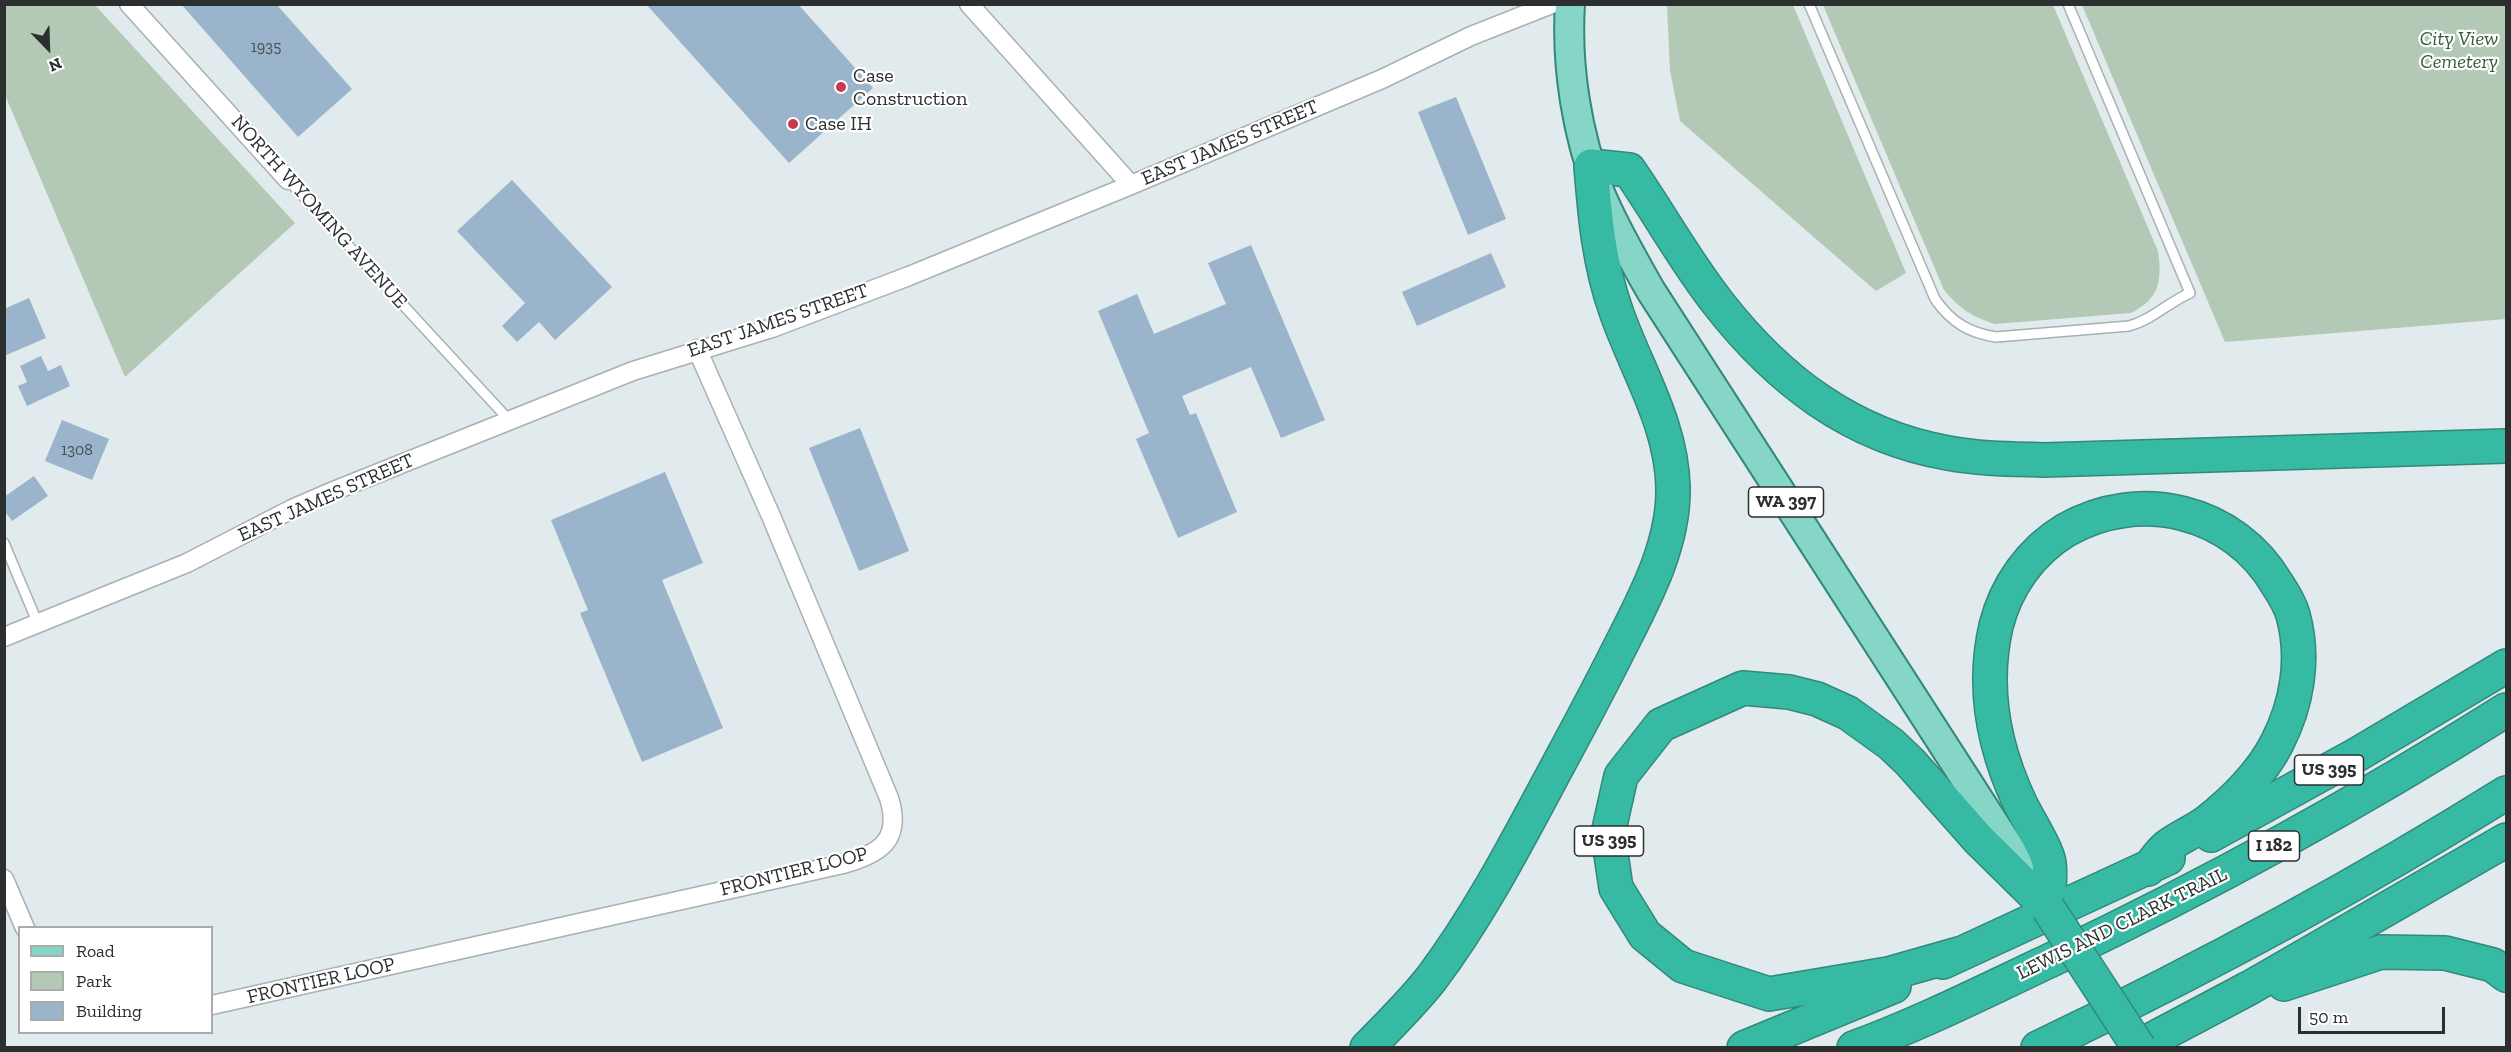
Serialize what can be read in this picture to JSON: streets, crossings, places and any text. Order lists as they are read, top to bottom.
{
  "streets": {
    "highway": ["US 395", "I 182", "LEWIS AND CLARK TRAIL"],
    "main road": ["WA 397"],
    "street": ["EAST JAMES STREET", "NORTH WYOMING AVENUE", "FRONTIER LOOP"]
  },
  "crossings": [
    ["EAST JAMES STREET", "NORTH WYOMING AVENUE"],
    ["EAST JAMES STREET", "FRONTIER LOOP"],
    ["WA 397", "US 395"]
  ],
  "parks": ["City View Cemetery"],
  "places": ["Case Construction", "Case IH"],
  "house_numbers": ["1935", "1308"],
  "legend": ["Road", "Park", "Building"],
  "scale_bar": "50 m",
  "north": "bottom right"
}
